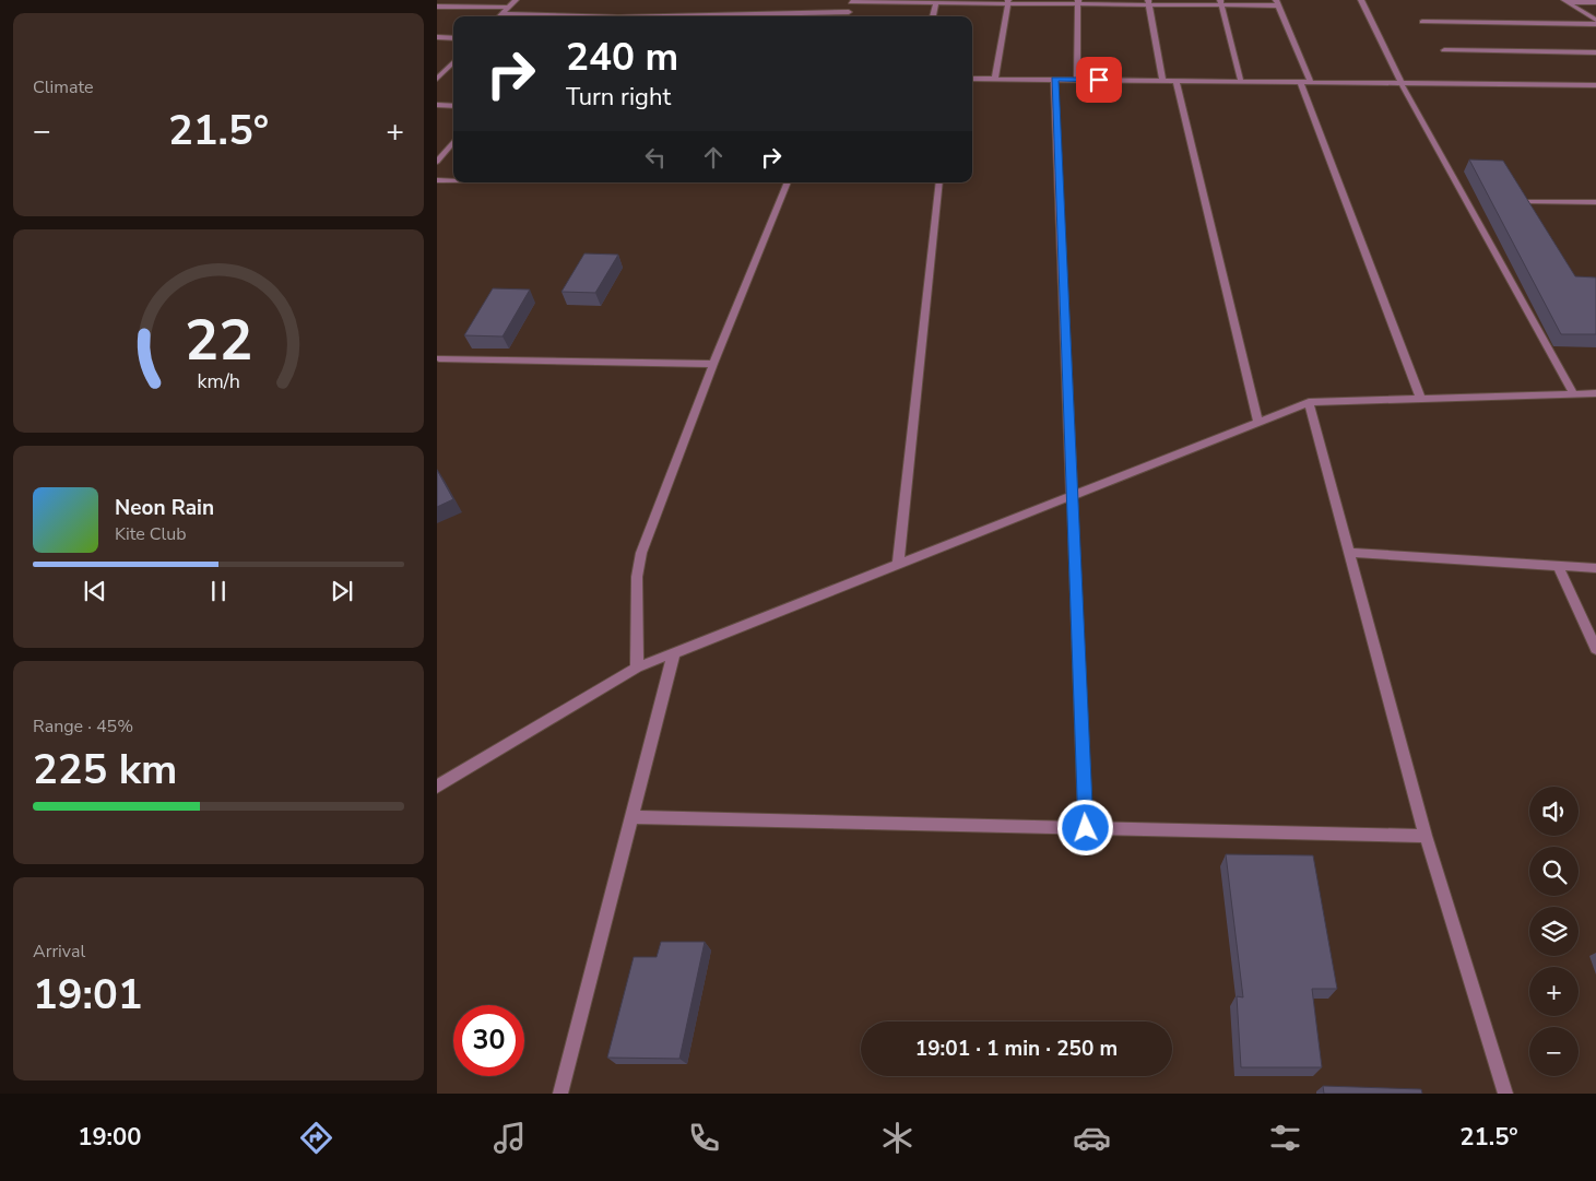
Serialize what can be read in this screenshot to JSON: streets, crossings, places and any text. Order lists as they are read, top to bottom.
{
  "page": {
    "tile": [
      "Climate",
      ["Range · 45%", "225 km"],
      ["Arrival", "19:01"]
    ],
    "turn": ["240 m", "Turn right"],
    "heat": ["−", "21.5°", "+"],
    "song": ["Neon Rain", "Kite Club"],
    "map_buttons": ["+", "−"],
    "limit": "30",
    "trip": "19:01 · 1 min · 250 m",
    "tabs": ["19:00", "21.5°"],
    "gauge": ["22", "km/h"]
  }
}
